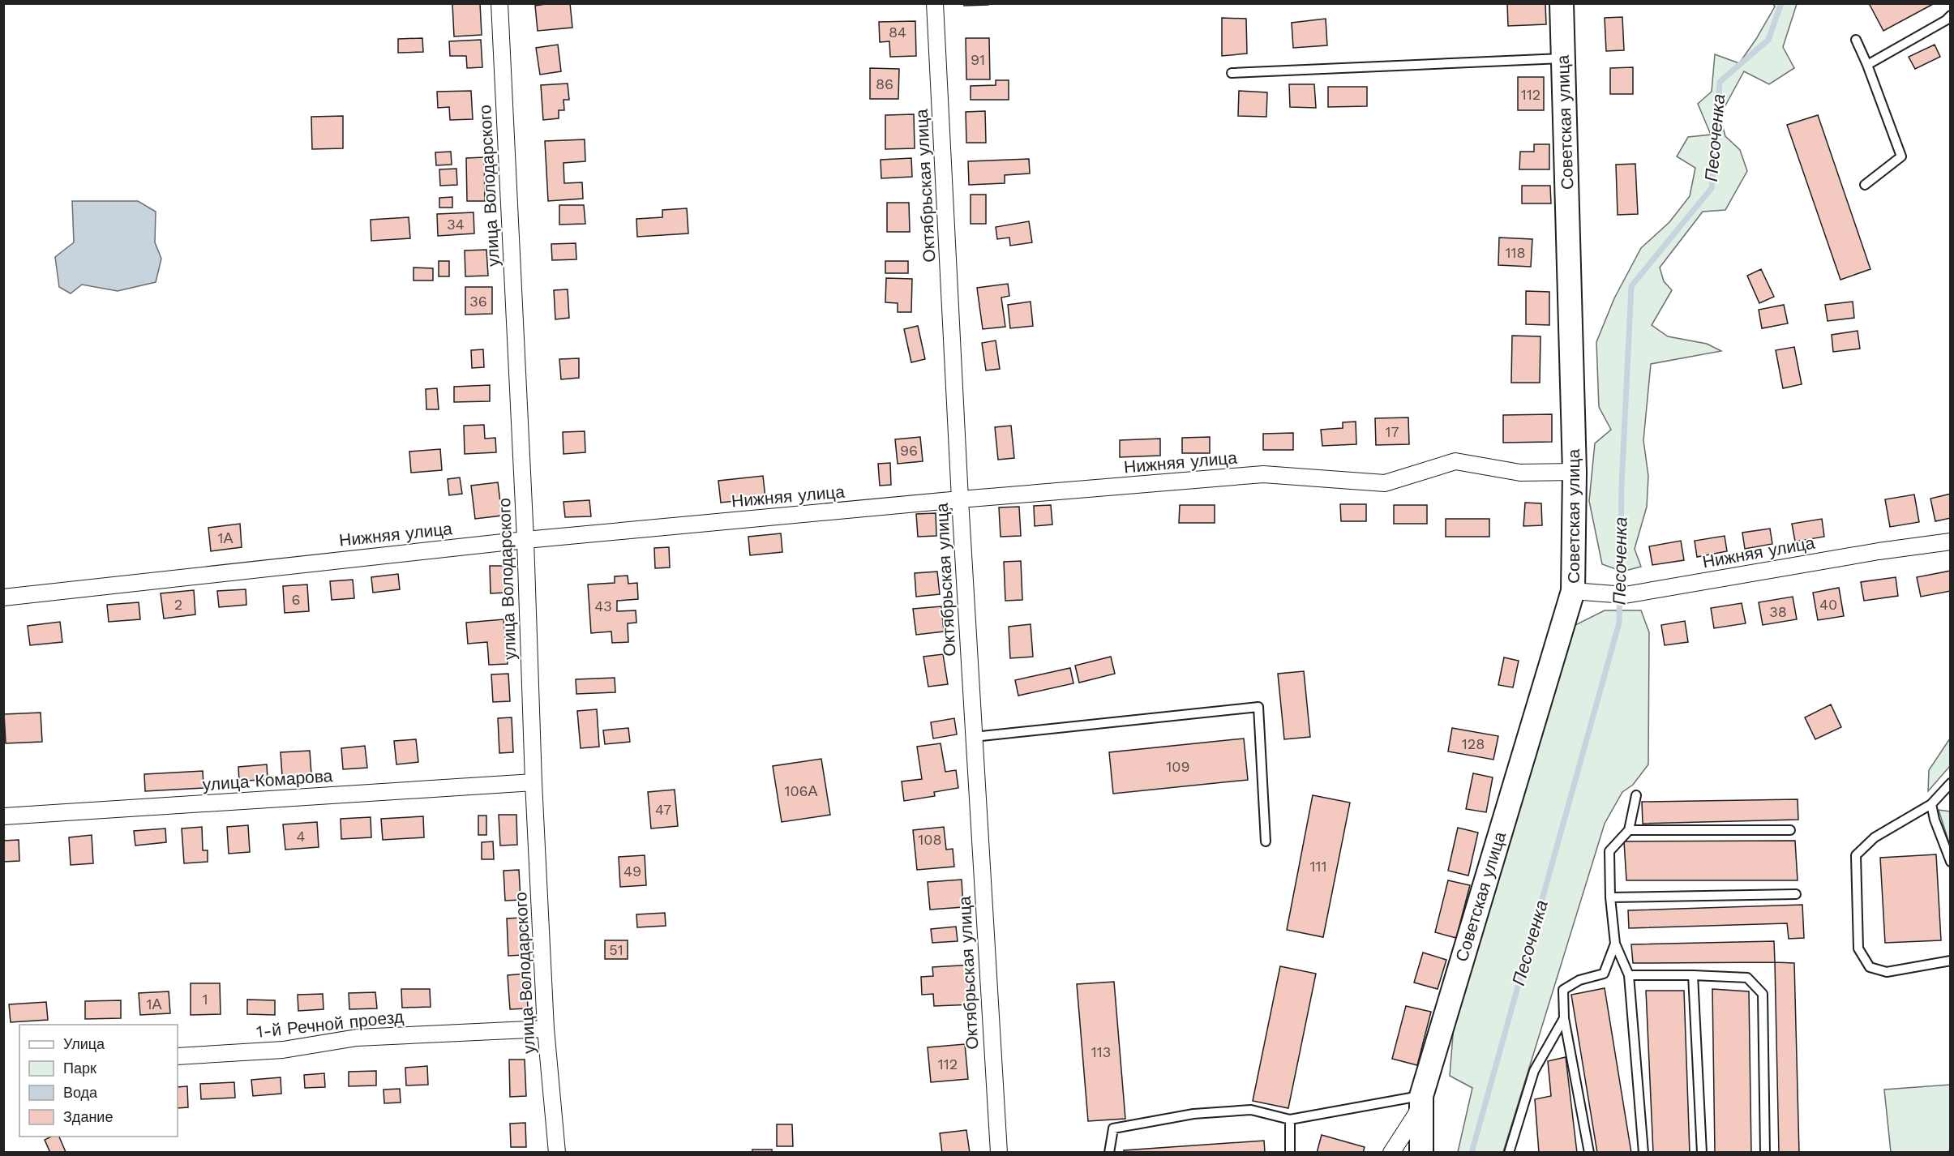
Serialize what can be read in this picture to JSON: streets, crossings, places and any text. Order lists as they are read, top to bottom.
{
  "streets": {
    "street": [
      "Советская улица",
      "улица Володарского",
      "Октябрьская улица",
      "Нижняя улица",
      "улица Комарова",
      "1-й Речной проезд"
    ]
  },
  "crossings": [
    ["Советская улица", "Нижняя улица"],
    ["улица Володарского", "Нижняя улица"],
    ["улица Володарского", "улица Комарова"],
    ["улица Володарского", "1-й Речной проезд"],
    ["Октябрьская улица", "Нижняя улица"]
  ],
  "water": ["Песоченка"],
  "house_numbers": [
    "84",
    "91",
    "86",
    "112",
    "34",
    "118",
    "36",
    "17",
    "96",
    "1А",
    "6",
    "2",
    "40",
    "43",
    "38",
    "128",
    "109",
    "106А",
    "47",
    "4",
    "108",
    "111",
    "49",
    "51",
    "1",
    "1А",
    "113",
    "112"
  ],
  "legend": [
    "Улица",
    "Парк",
    "Вода",
    "Здание"
  ]
}
